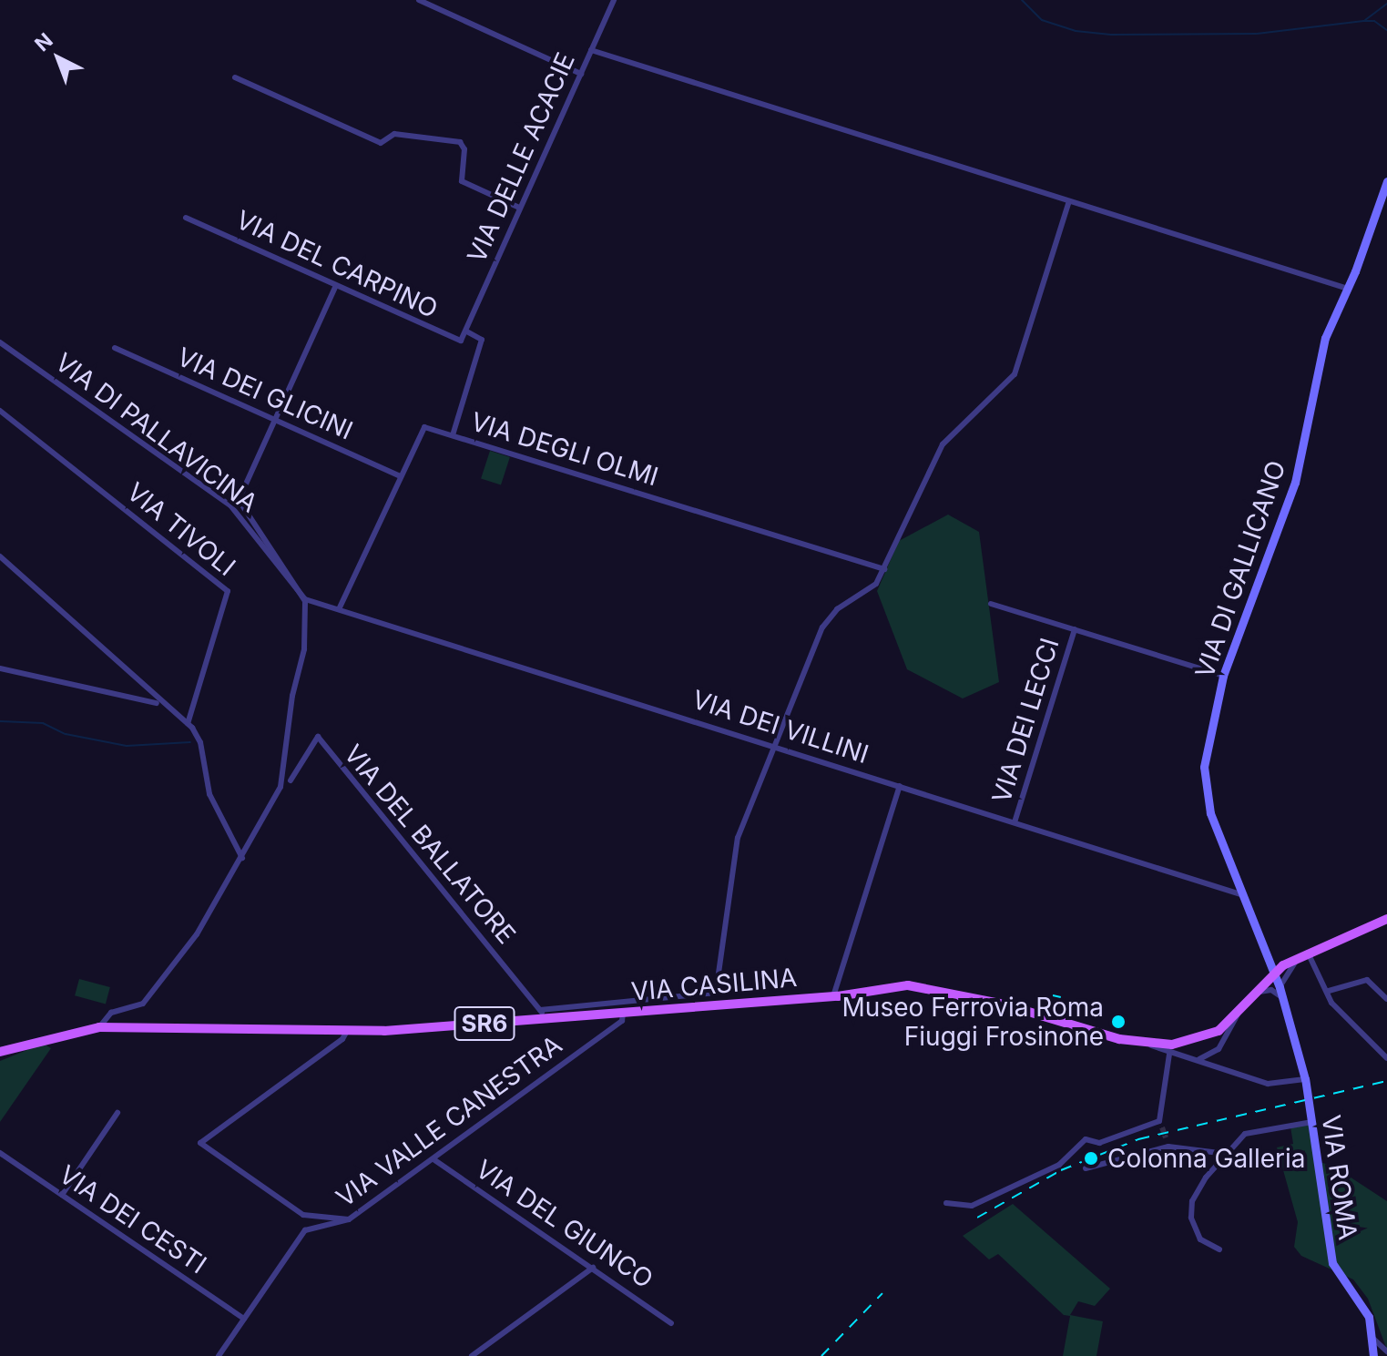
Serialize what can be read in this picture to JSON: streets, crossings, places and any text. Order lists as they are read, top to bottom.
{
  "streets": {
    "main road": ["VIA CASILINA", "SR6"],
    "street": [
      "VIA DELLE ACACIE",
      "VIA DEL CARPINO",
      "VIA DEI GLICINI",
      "VIA DI PALLAVICINA",
      "VIA DEGLI OLMI",
      "VIA TIVOLI",
      "VIA DI GALLICANO",
      "VIA DEI LECCI",
      "VIA DEI VILLINI",
      "VIA DEL BALLATORE",
      "VIA VALLE CANESTRA",
      "VIA ROMA",
      "VIA DEI CESTI",
      "VIA DEL GIUNCO"
    ]
  },
  "crossings": [
    ["VIA DELLE ACACIE", "VIA DEL CARPINO"],
    ["VIA DEI GLICINI", "VIA DEGLI OLMI"],
    ["VIA DI PALLAVICINA", "VIA DEI VILLINI"],
    ["VIA DEGLI OLMI", "VIA DEI VILLINI"],
    ["VIA DI GALLICANO", "VIA DEI VILLINI"],
    ["VIA DI GALLICANO", "VIA CASILINA"],
    ["VIA DI GALLICANO", "VIA ROMA"],
    ["VIA DEI LECCI", "VIA DEI VILLINI"],
    ["VIA DEL BALLATORE", "VIA CASILINA"],
    ["VIA CASILINA", "VIA VALLE CANESTRA"],
    ["VIA CASILINA", "VIA ROMA"],
    ["VIA VALLE CANESTRA", "VIA DEI CESTI"],
    ["VIA VALLE CANESTRA", "VIA DEL GIUNCO"]
  ],
  "places": ["Museo Ferrovia Roma Fiuggi Frosinone", "Colonna Galleria"],
  "north": "top left"
}
